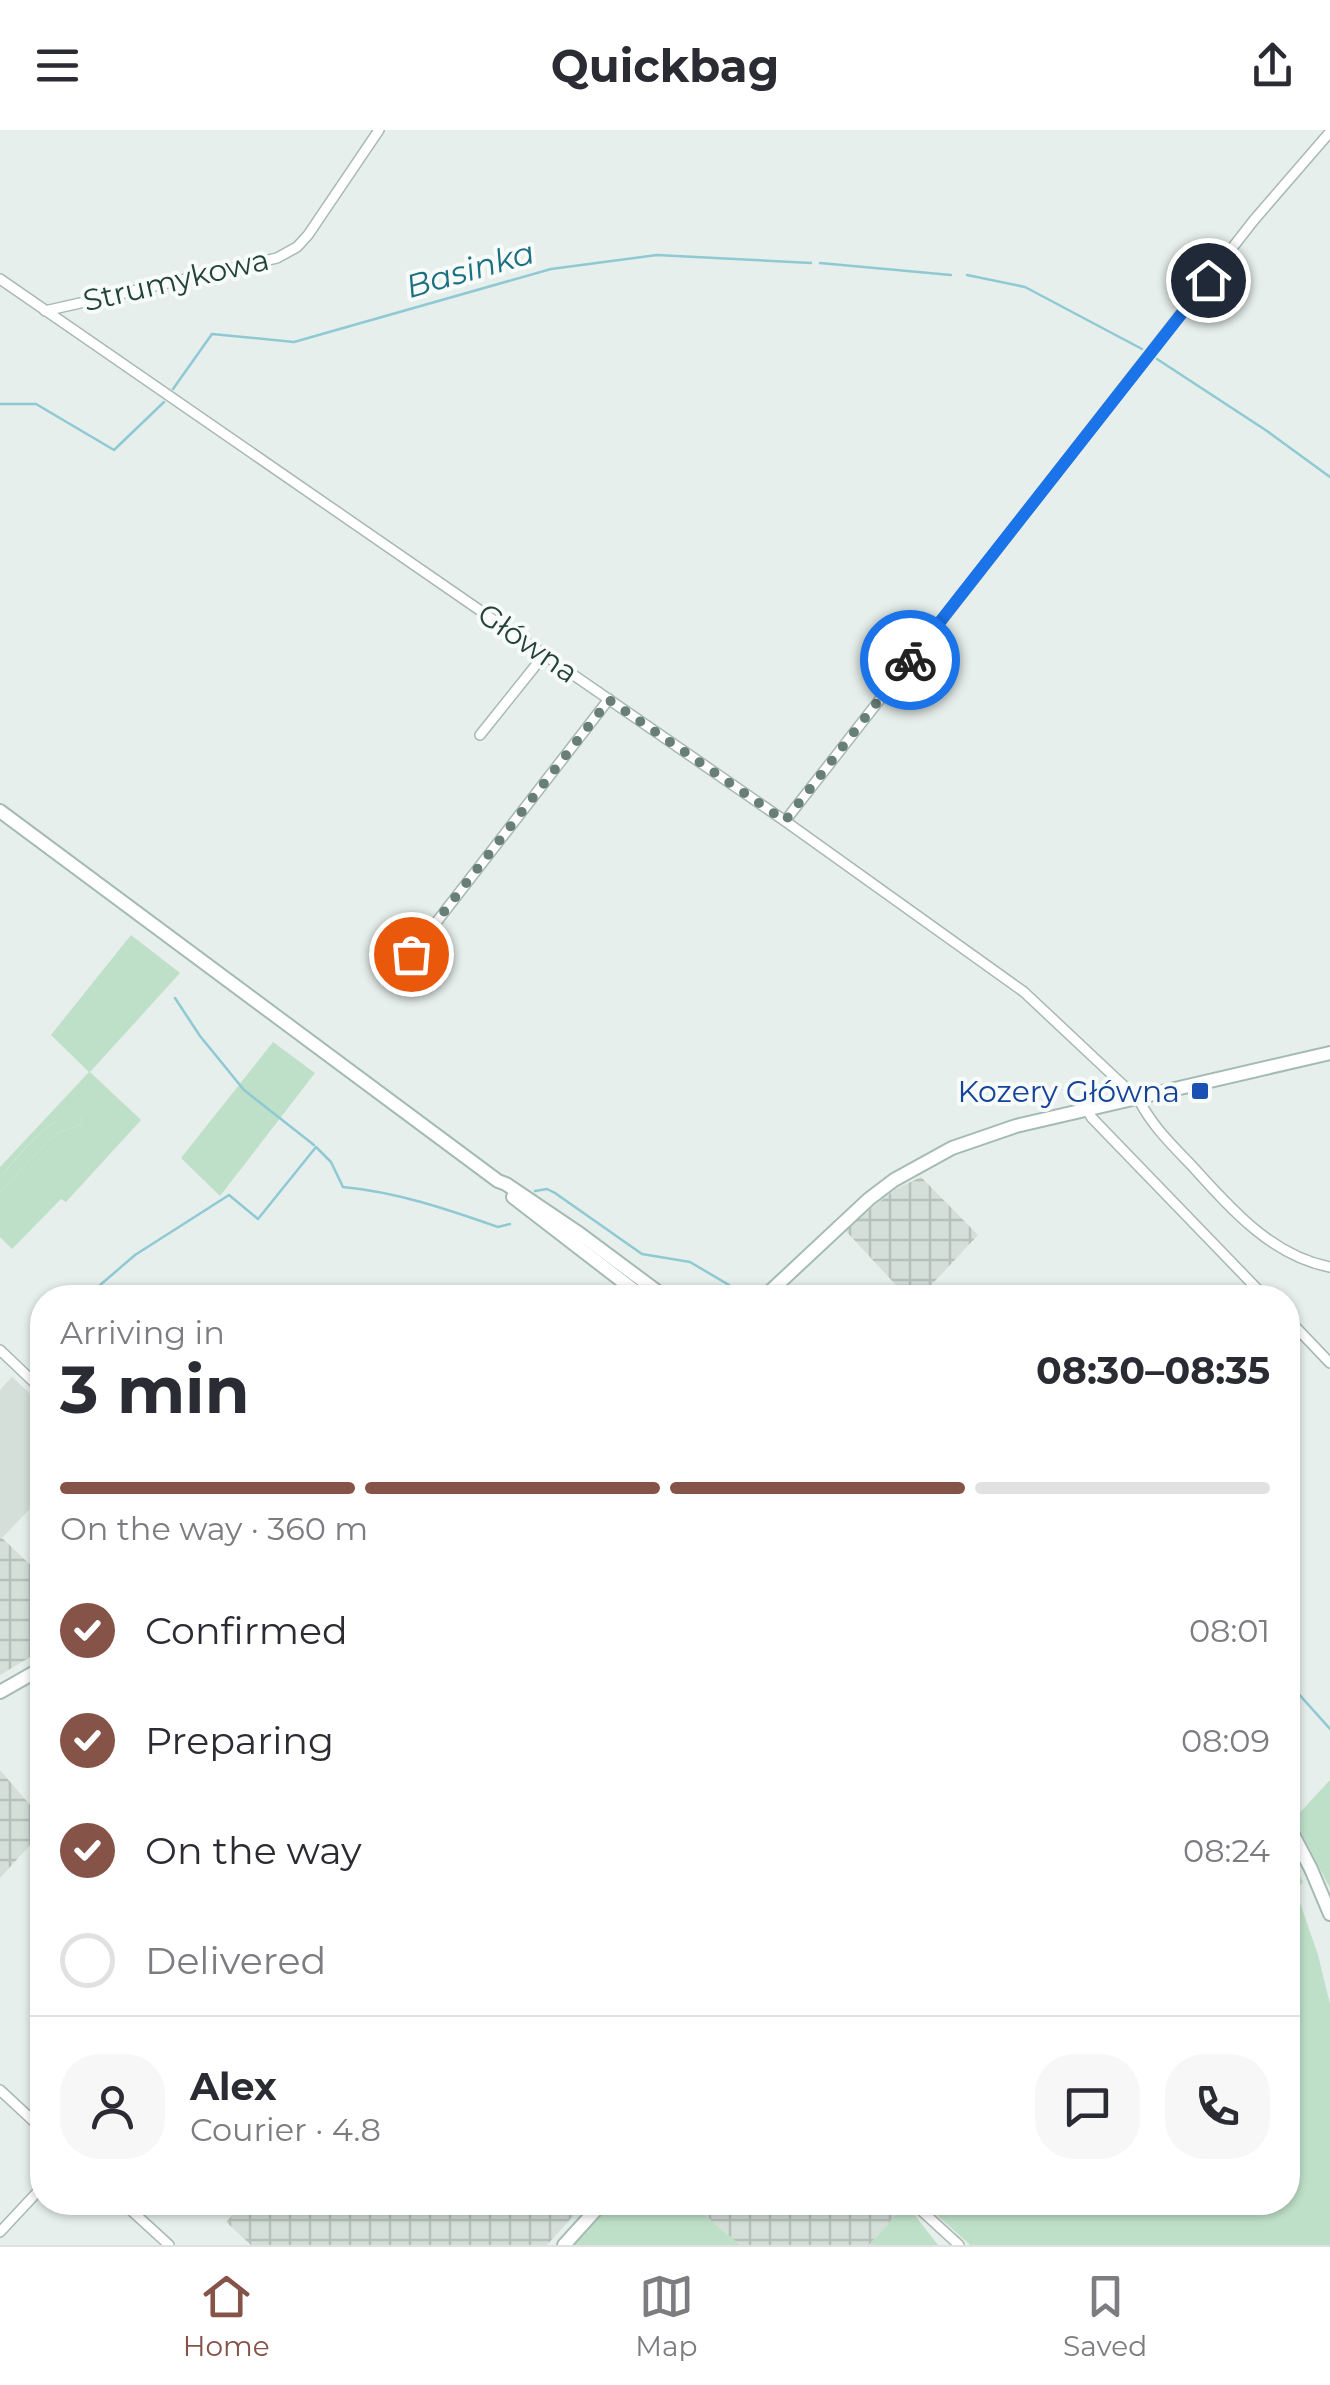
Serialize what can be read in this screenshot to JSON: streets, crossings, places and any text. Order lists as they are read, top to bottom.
{
  "streets": {
    "street": ["Strumykowa", "Główna"]
  },
  "crossings": [
    ["Strumykowa", "Główna"]
  ],
  "water": ["Basinka"],
  "places": {
    "transit": ["Kozery Główna"]
  },
  "page": {
    "header": "Quickbag",
    "heading": ["3 min", "Arriving in", "08:30–08:35"],
    "panel": ["Alex", "Courier · 4.8"],
    "bar": "On the way · 360 m",
    "list": [
      ["Confirmed", "08:01"],
      ["Preparing", "08:09"],
      ["On the way", "08:24"],
      "Delivered"
    ],
    "tabs": ["Home", "Map", "Saved"]
  }
}
